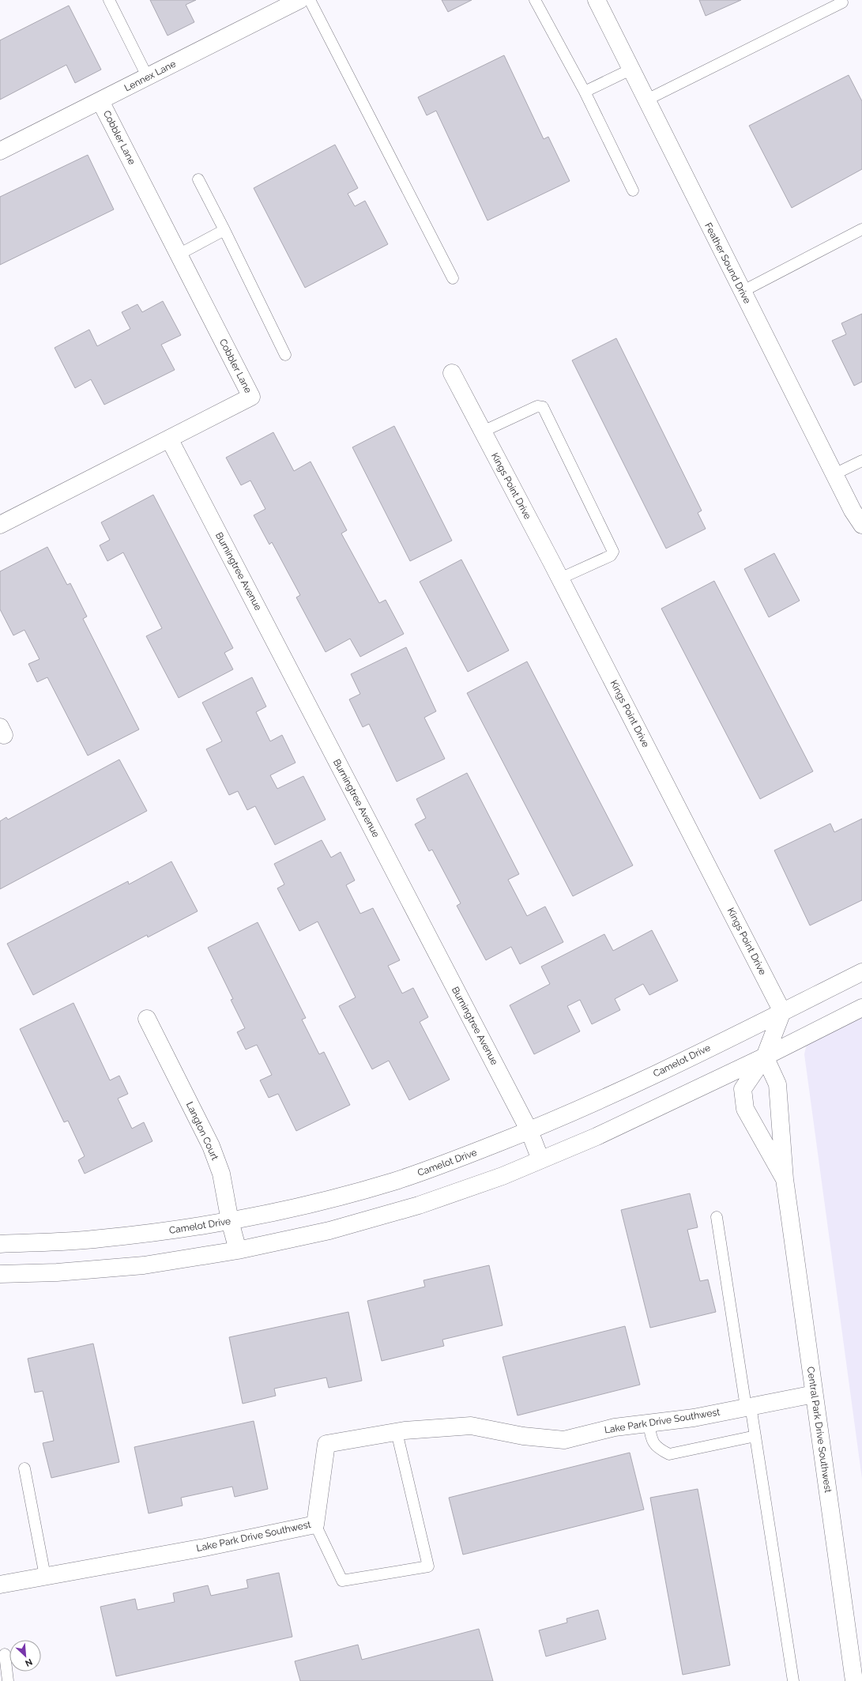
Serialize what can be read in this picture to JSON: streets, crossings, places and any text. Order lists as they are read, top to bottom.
{
  "streets": {
    "street": [
      "Lennex Lane",
      "Cobbler Lane",
      "Feather Sound Drive",
      "Kings Point Drive",
      "Burningtree Avenue",
      "Camelot Drive",
      "Langton Court",
      "Lake Park Drive Southwest",
      "Central Park Drive Southwest"
    ]
  },
  "crossings": [
    ["Lennex Lane", "Cobbler Lane"],
    ["Cobbler Lane", "Burningtree Avenue"],
    ["Kings Point Drive", "Camelot Drive"],
    ["Burningtree Avenue", "Camelot Drive"],
    ["Camelot Drive", "Langton Court"],
    ["Lake Park Drive Southwest", "Central Park Drive Southwest"]
  ],
  "north": "bottom right"
}
